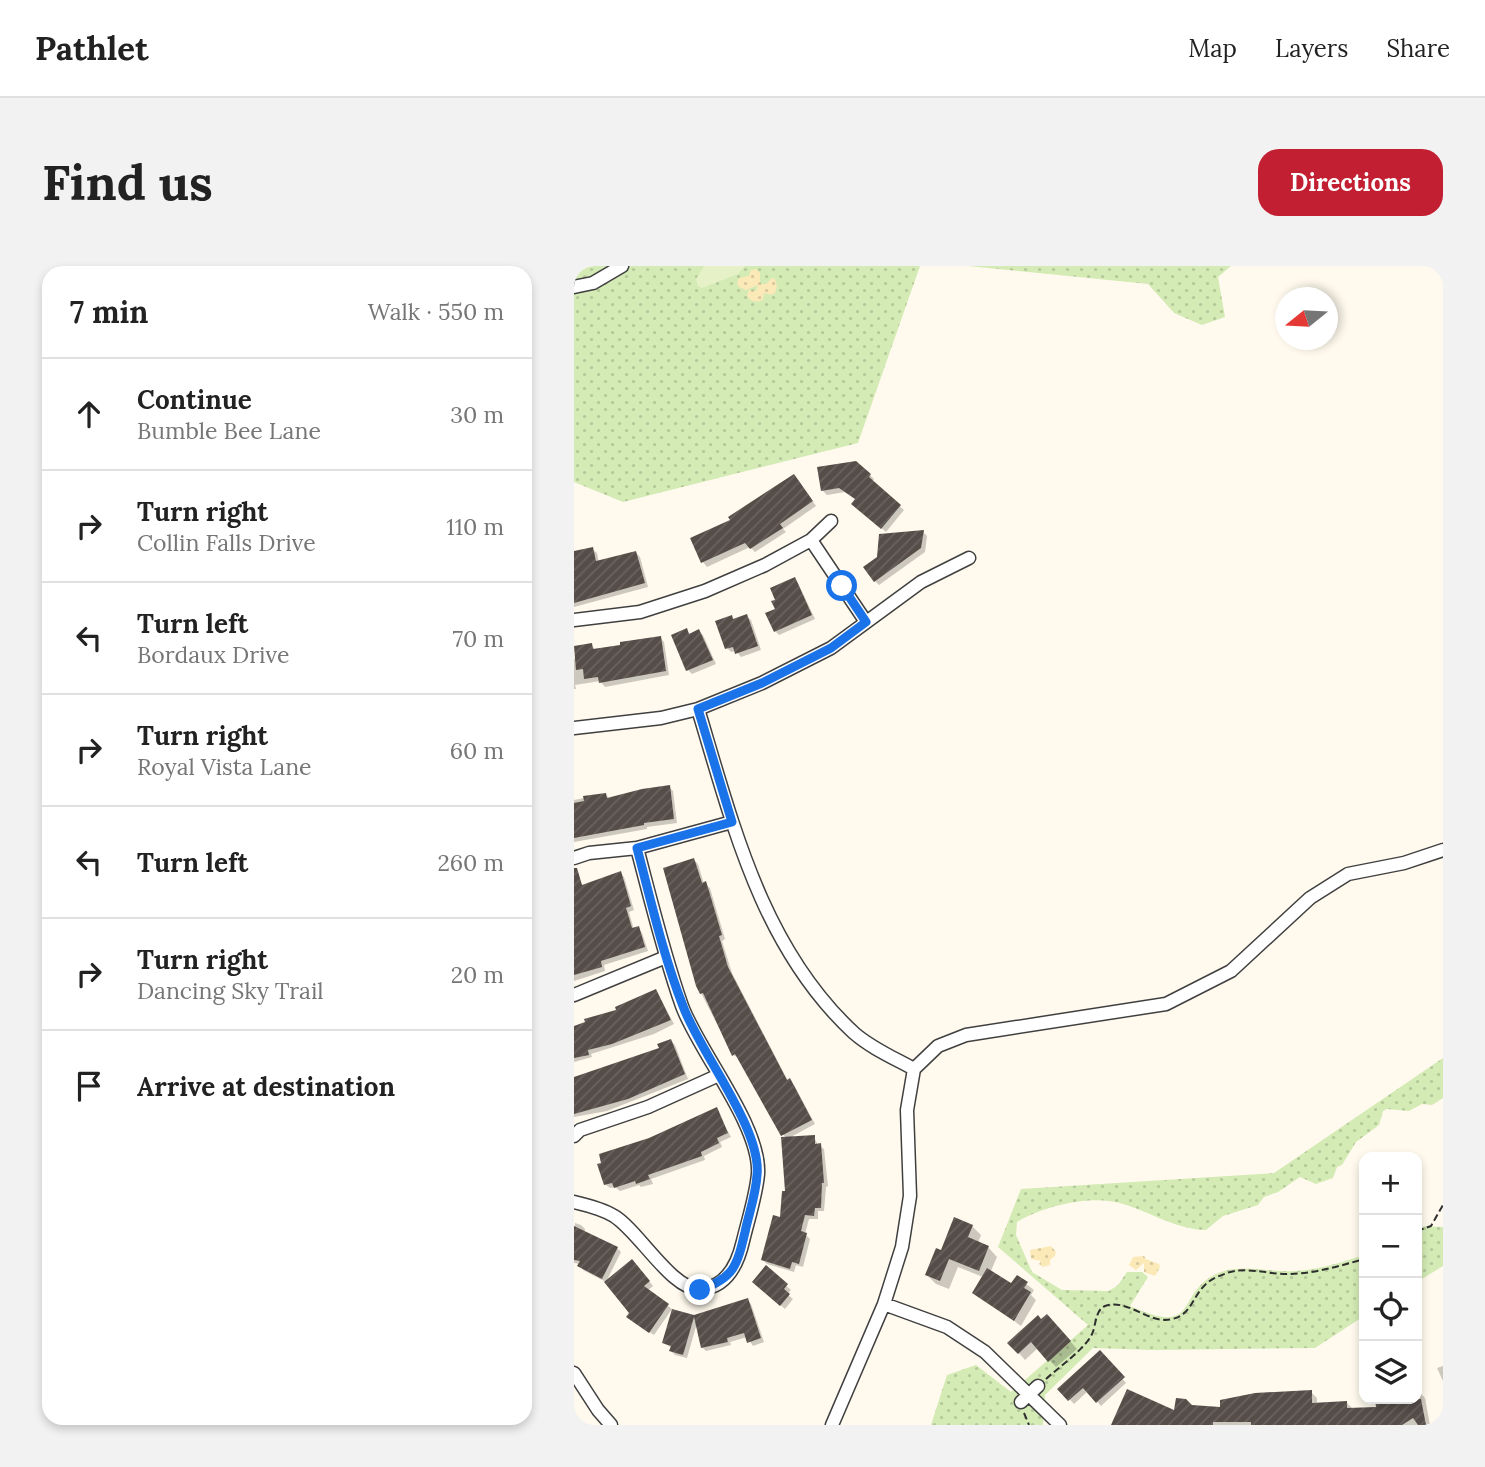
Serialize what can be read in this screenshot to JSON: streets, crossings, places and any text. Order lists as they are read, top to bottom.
{
  "north": "left",
  "page": {
    "header": "Pathlet",
    "nav": ["Map", "Layers", "Share"],
    "buttons": "Directions",
    "title": "Find us",
    "heading": ["7 min", "Walk · 550 m"],
    "list": [
      ["Continue", "Bumble Bee Lane", "30 m"],
      ["Turn right", "Collin Falls Drive", "110 m"],
      ["Turn left", "Bordaux Drive", "70 m"],
      ["Turn right", "Royal Vista Lane", "60 m"],
      ["Turn left", "260 m"],
      ["Turn right", "Dancing Sky Trail", "20 m"],
      "Arrive at destination"
    ],
    "map_buttons": ["+", "−"]
  }
}
